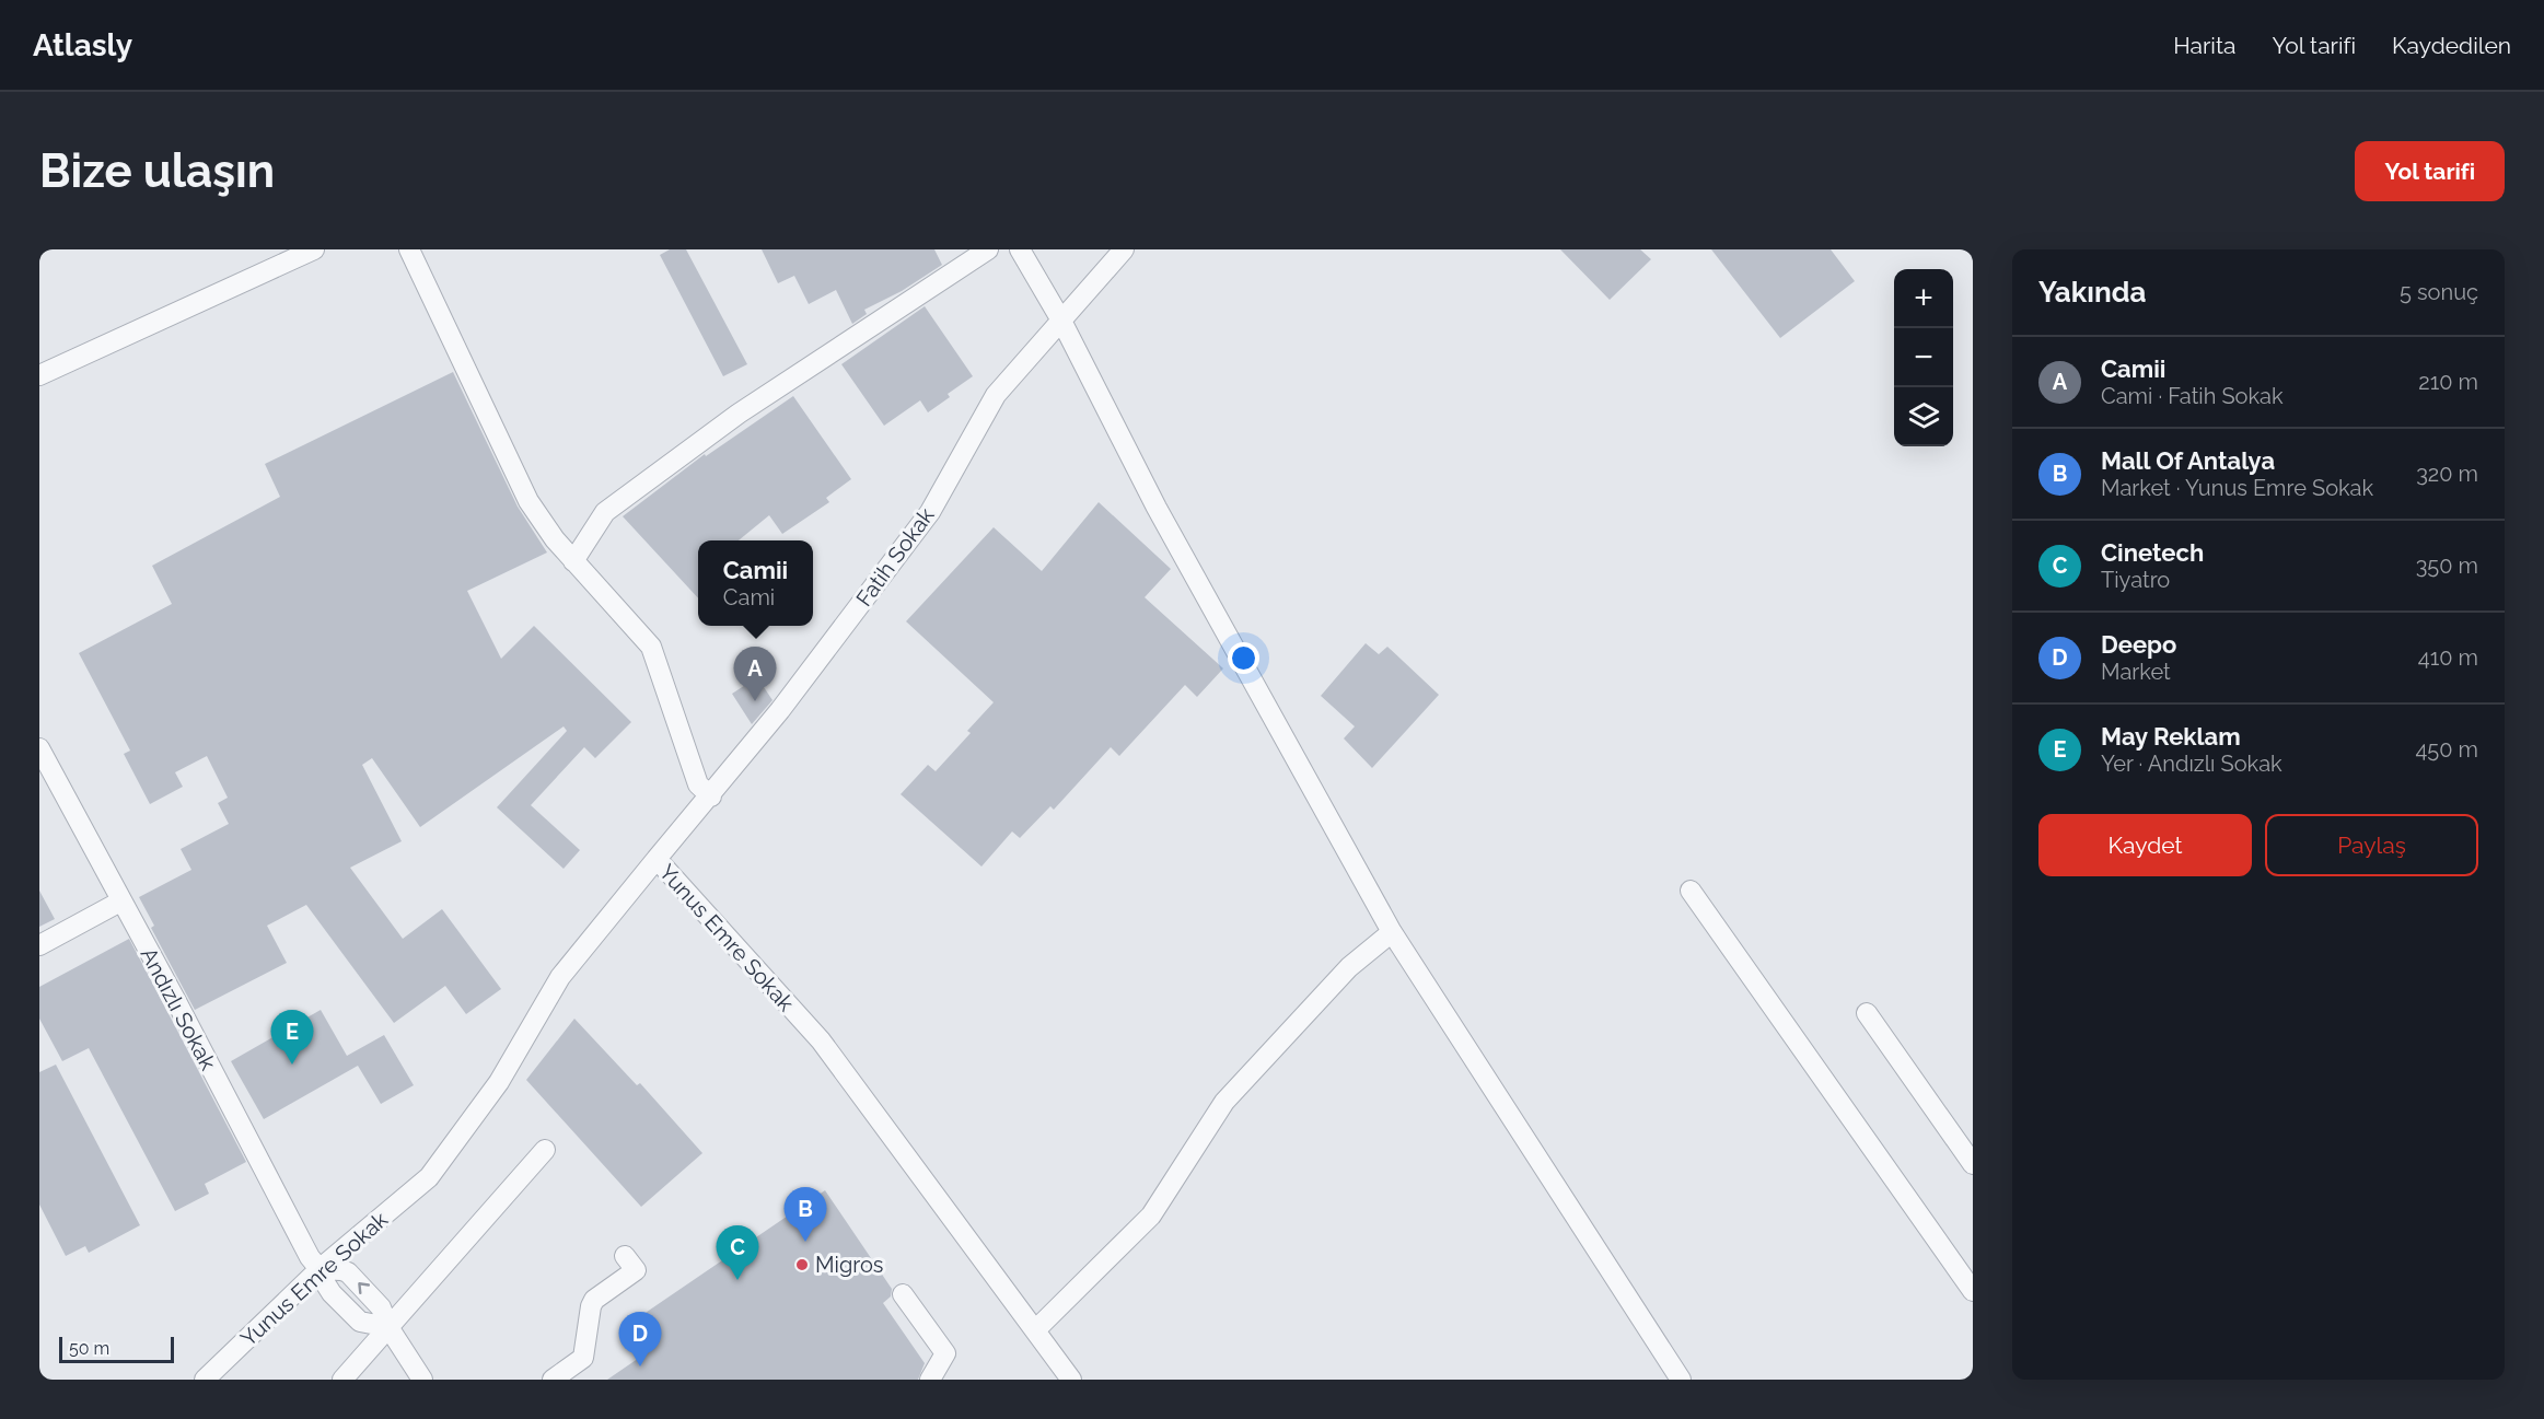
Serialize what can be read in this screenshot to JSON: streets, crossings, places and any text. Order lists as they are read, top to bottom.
{
  "streets": {
    "street": ["Fatih Sokak", "Yunus Emre Sokak", "Andızlı Sokak"]
  },
  "crossings": [
    ["Fatih Sokak", "Yunus Emre Sokak"],
    ["Yunus Emre Sokak", "Andızlı Sokak"]
  ],
  "places": ["Migros"],
  "scale_bar": "50 m",
  "page": {
    "header": "Atlasly",
    "nav": ["Harita", "Yol tarifi", "Kaydedilen"],
    "buttons": [
      "Yol tarifi",
      ["Kaydet", "Paylaş"]
    ],
    "title": "Bize ulaşın",
    "heading": ["Yakında", "5 sonuç"],
    "map_buttons": ["+", "−"],
    "list": [
      {
        "mark": "A",
        "name": "Camii",
        "note": "Cami · Fatih Sokak",
        "value": "210 m"
      },
      {
        "mark": "B",
        "name": "Mall Of Antalya",
        "note": "Market · Yunus Emre Sokak",
        "value": "320 m"
      },
      {
        "mark": "C",
        "name": "Cinetech",
        "note": "Tiyatro",
        "value": "350 m"
      },
      {
        "mark": "D",
        "name": "Deepo",
        "note": "Market",
        "value": "410 m"
      },
      {
        "mark": "E",
        "name": "May Reklam",
        "note": "Yer · Andızlı Sokak",
        "value": "450 m"
      }
    ],
    "popup": ["Camii", "Cami"],
    "pins": [
      "A",
      "E",
      "B",
      "C",
      "D"
    ],
    "scale": "50 m"
  }
}
